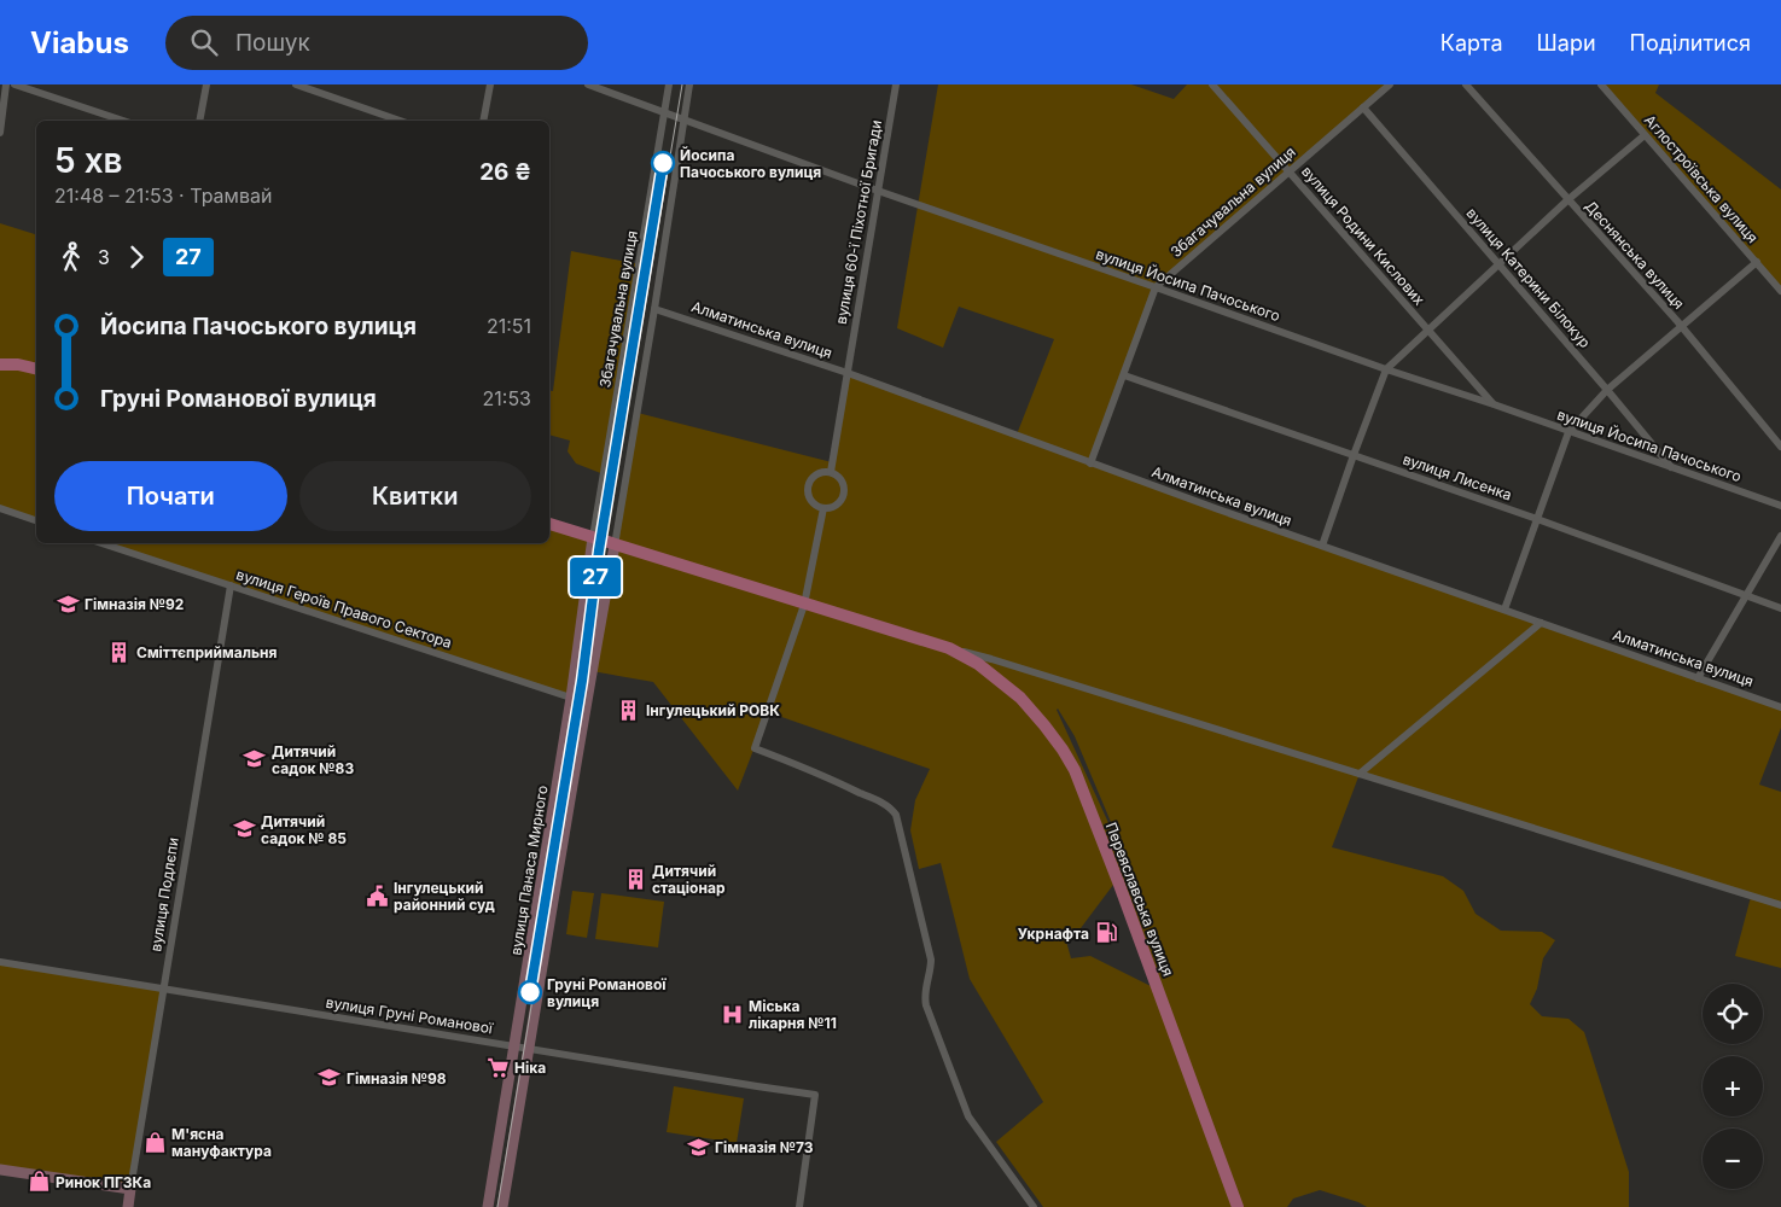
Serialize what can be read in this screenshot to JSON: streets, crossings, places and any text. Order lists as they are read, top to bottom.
{
  "streets": {
    "main road": ["вулиця Панаса Мирного", "вулиця Подлєпи", "Переяславська вулиця"],
    "street": [
      "Аглостроївська вулиця",
      "Збагачувальна вулиця",
      "вулиця 60-ї Піхотної Бригади",
      "вулиця Родини Кислових",
      "Деснянська вулиця",
      "вулиця Катерини Білокур",
      "вулиця Йосипа Пачоського",
      "Алматинська вулиця",
      "вулиця Лисенка",
      "вулиця Героїв Правого Сектора",
      "вулиця Груні Романової"
    ]
  },
  "crossings": [
    ["Збагачувальна вулиця", "вулиця Родини Кислових"],
    ["Збагачувальна вулиця", "вулиця Катерини Білокур"],
    ["Збагачувальна вулиця", "вулиця Йосипа Пачоського"],
    ["Збагачувальна вулиця", "Алматинська вулиця"],
    ["Збагачувальна вулиця", "вулиця Лисенка"],
    ["Збагачувальна вулиця", "вулиця Панаса Мирного"],
    ["Збагачувальна вулиця", "Переяславська вулиця"],
    ["вулиця 60-ї Піхотної Бригади", "вулиця Йосипа Пачоського"],
    ["вулиця 60-ї Піхотної Бригади", "Алматинська вулиця"],
    ["вулиця Родини Кислових", "вулиця Йосипа Пачоського"],
    ["вулиця Катерини Білокур", "вулиця Йосипа Пачоського"],
    ["вулиця Героїв Правого Сектора", "вулиця Панаса Мирного"],
    ["вулиця Героїв Правого Сектора", "вулиця Подлєпи"],
    ["вулиця Панаса Мирного", "Переяславська вулиця"],
    ["вулиця Панаса Мирного", "вулиця Груні Романової"],
    ["вулиця Подлєпи", "вулиця Груні Романової"]
  ],
  "places": {
    "other": ["Йосипа Пачоського вулиця", "Груні Романової вулиця"],
    "school or university": [
      "Гімназія №92",
      "Дитячий садок №83",
      "Дитячий садок № 85",
      "Гімназія №98",
      "Гімназія №73"
    ],
    "building": ["Сміттєприймальня", "Інгулецький РОВК", "Дитячий стаціонар"],
    "public building": ["Інгулецький районний суд"],
    "fuel station": ["Укрнафта"],
    "hospital": ["Міська лікарня №11"],
    "supermarket": ["Ніка"],
    "shop": ["М'ясна мануфактура", "Ринок ПГЗКа"]
  },
  "lines": ["tram line 27"],
  "page": {
    "header": "Viabus",
    "search": "Пошук",
    "nav": ["Карта", "Шари", "Поділитися"],
    "on_map": "27",
    "heading": ["5 хв", "21:48 – 21:53 · Трамвай", "26 ₴"],
    "legs": ["3", "27"],
    "list": [
      {
        "name": "Йосипа Пачоського вулиця",
        "value": "21:51"
      },
      {
        "name": "Груні Романової вулиця",
        "value": "21:53"
      }
    ],
    "buttons": ["Почати", "Квитки"],
    "map_buttons": ["+", "−"]
  }
}
